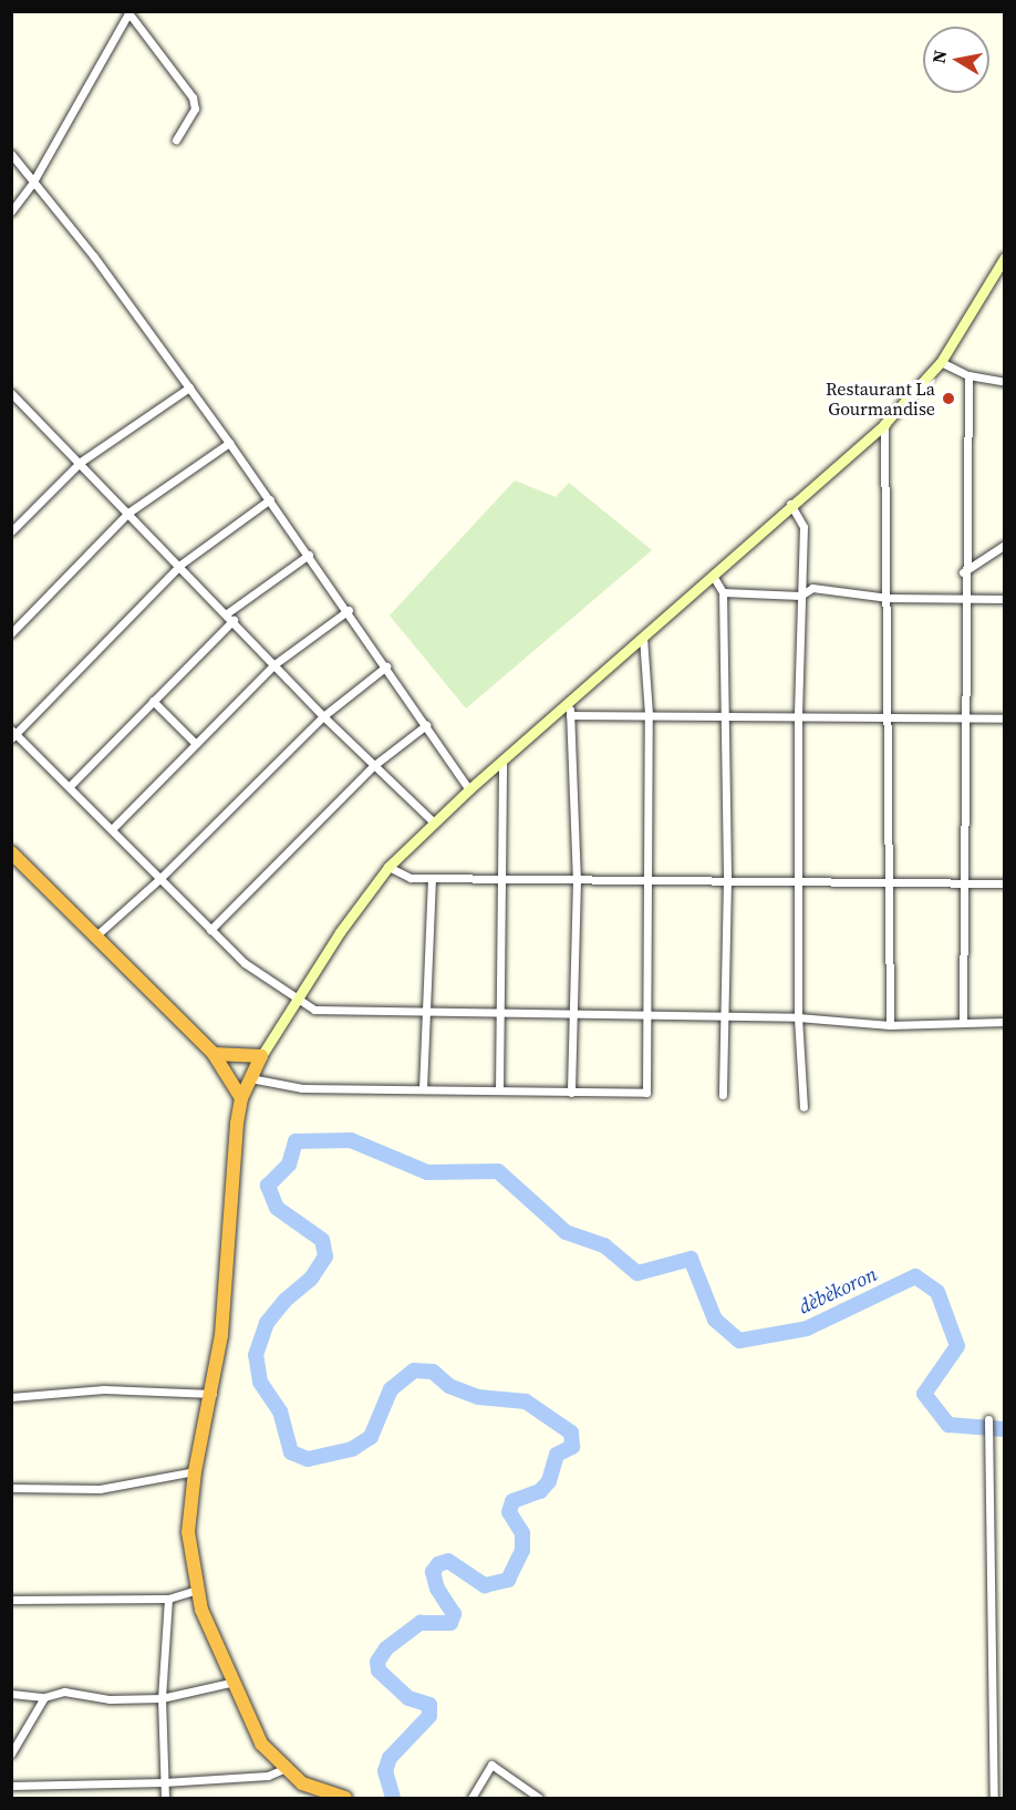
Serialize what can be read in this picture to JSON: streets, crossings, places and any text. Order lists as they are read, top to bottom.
{
  "water": ["dèbèkoron"],
  "places": ["Restaurant La Gourmandise"],
  "north": "left"
}
